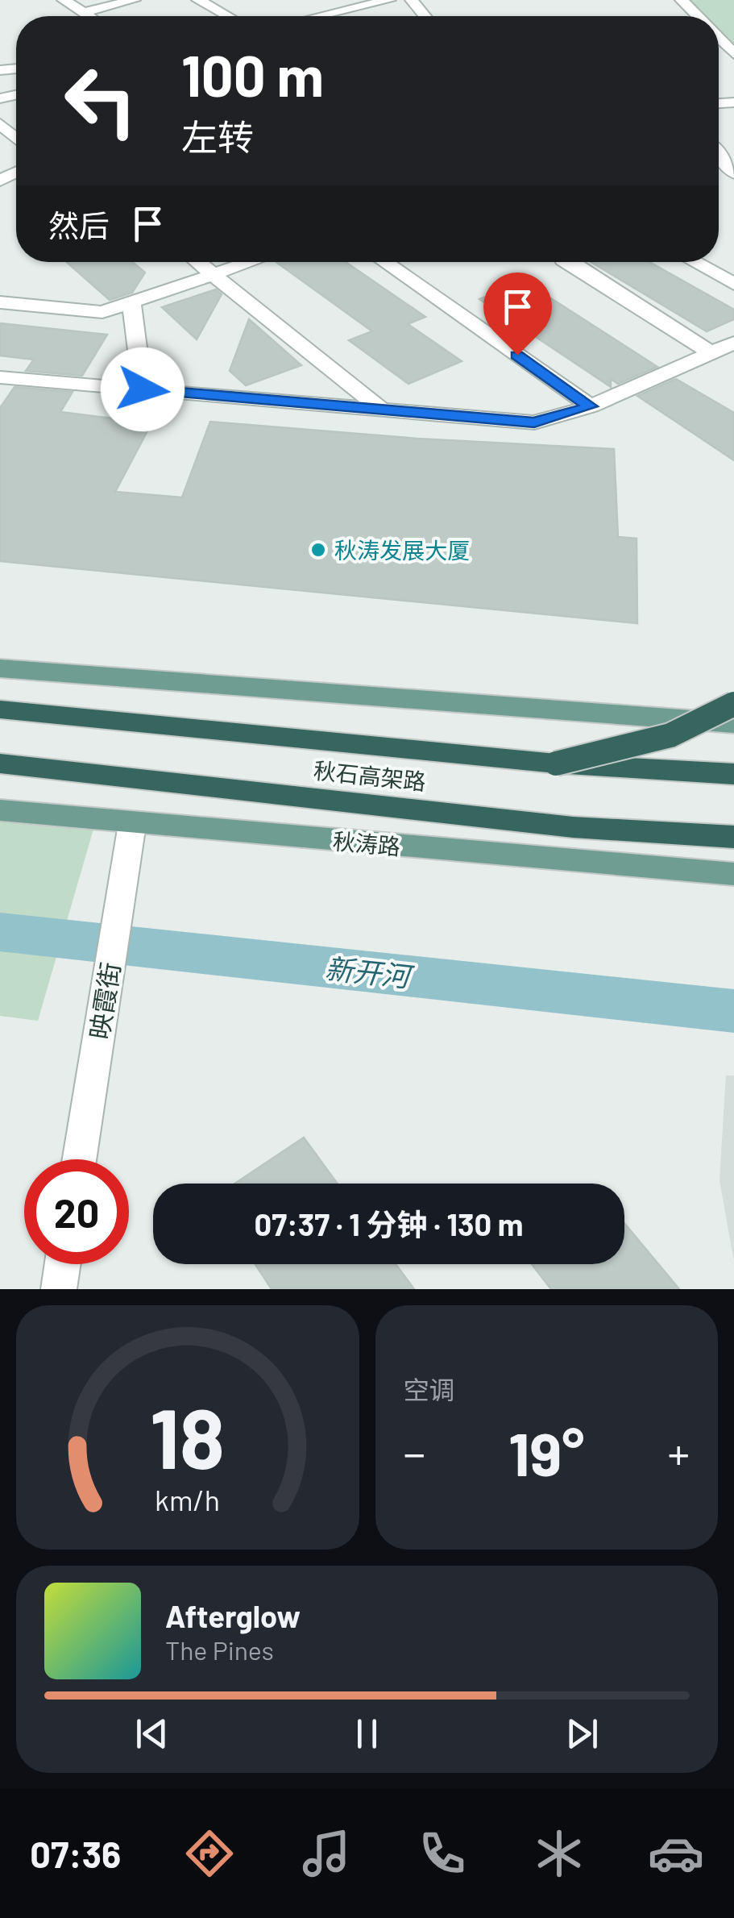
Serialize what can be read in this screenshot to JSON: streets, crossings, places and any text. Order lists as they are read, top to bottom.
{
  "streets": {
    "highway": ["秋石高架路"],
    "main road": ["秋涛路"],
    "street": ["映霞街"]
  },
  "crossings": [
    ["秋涛路", "映霞街"]
  ],
  "water": ["新开河"],
  "places": ["秋涛发展大厦"],
  "page": {
    "turn": ["100 m", "左转"],
    "then": "然后",
    "limit": "20",
    "trip": "07:37 · 1 分钟 · 130 m",
    "tile": "空调",
    "heat": ["−", "19°", "+"],
    "song": ["Afterglow", "The Pines"],
    "tabs": "07:36",
    "gauge": ["18", "km/h"]
  }
}
